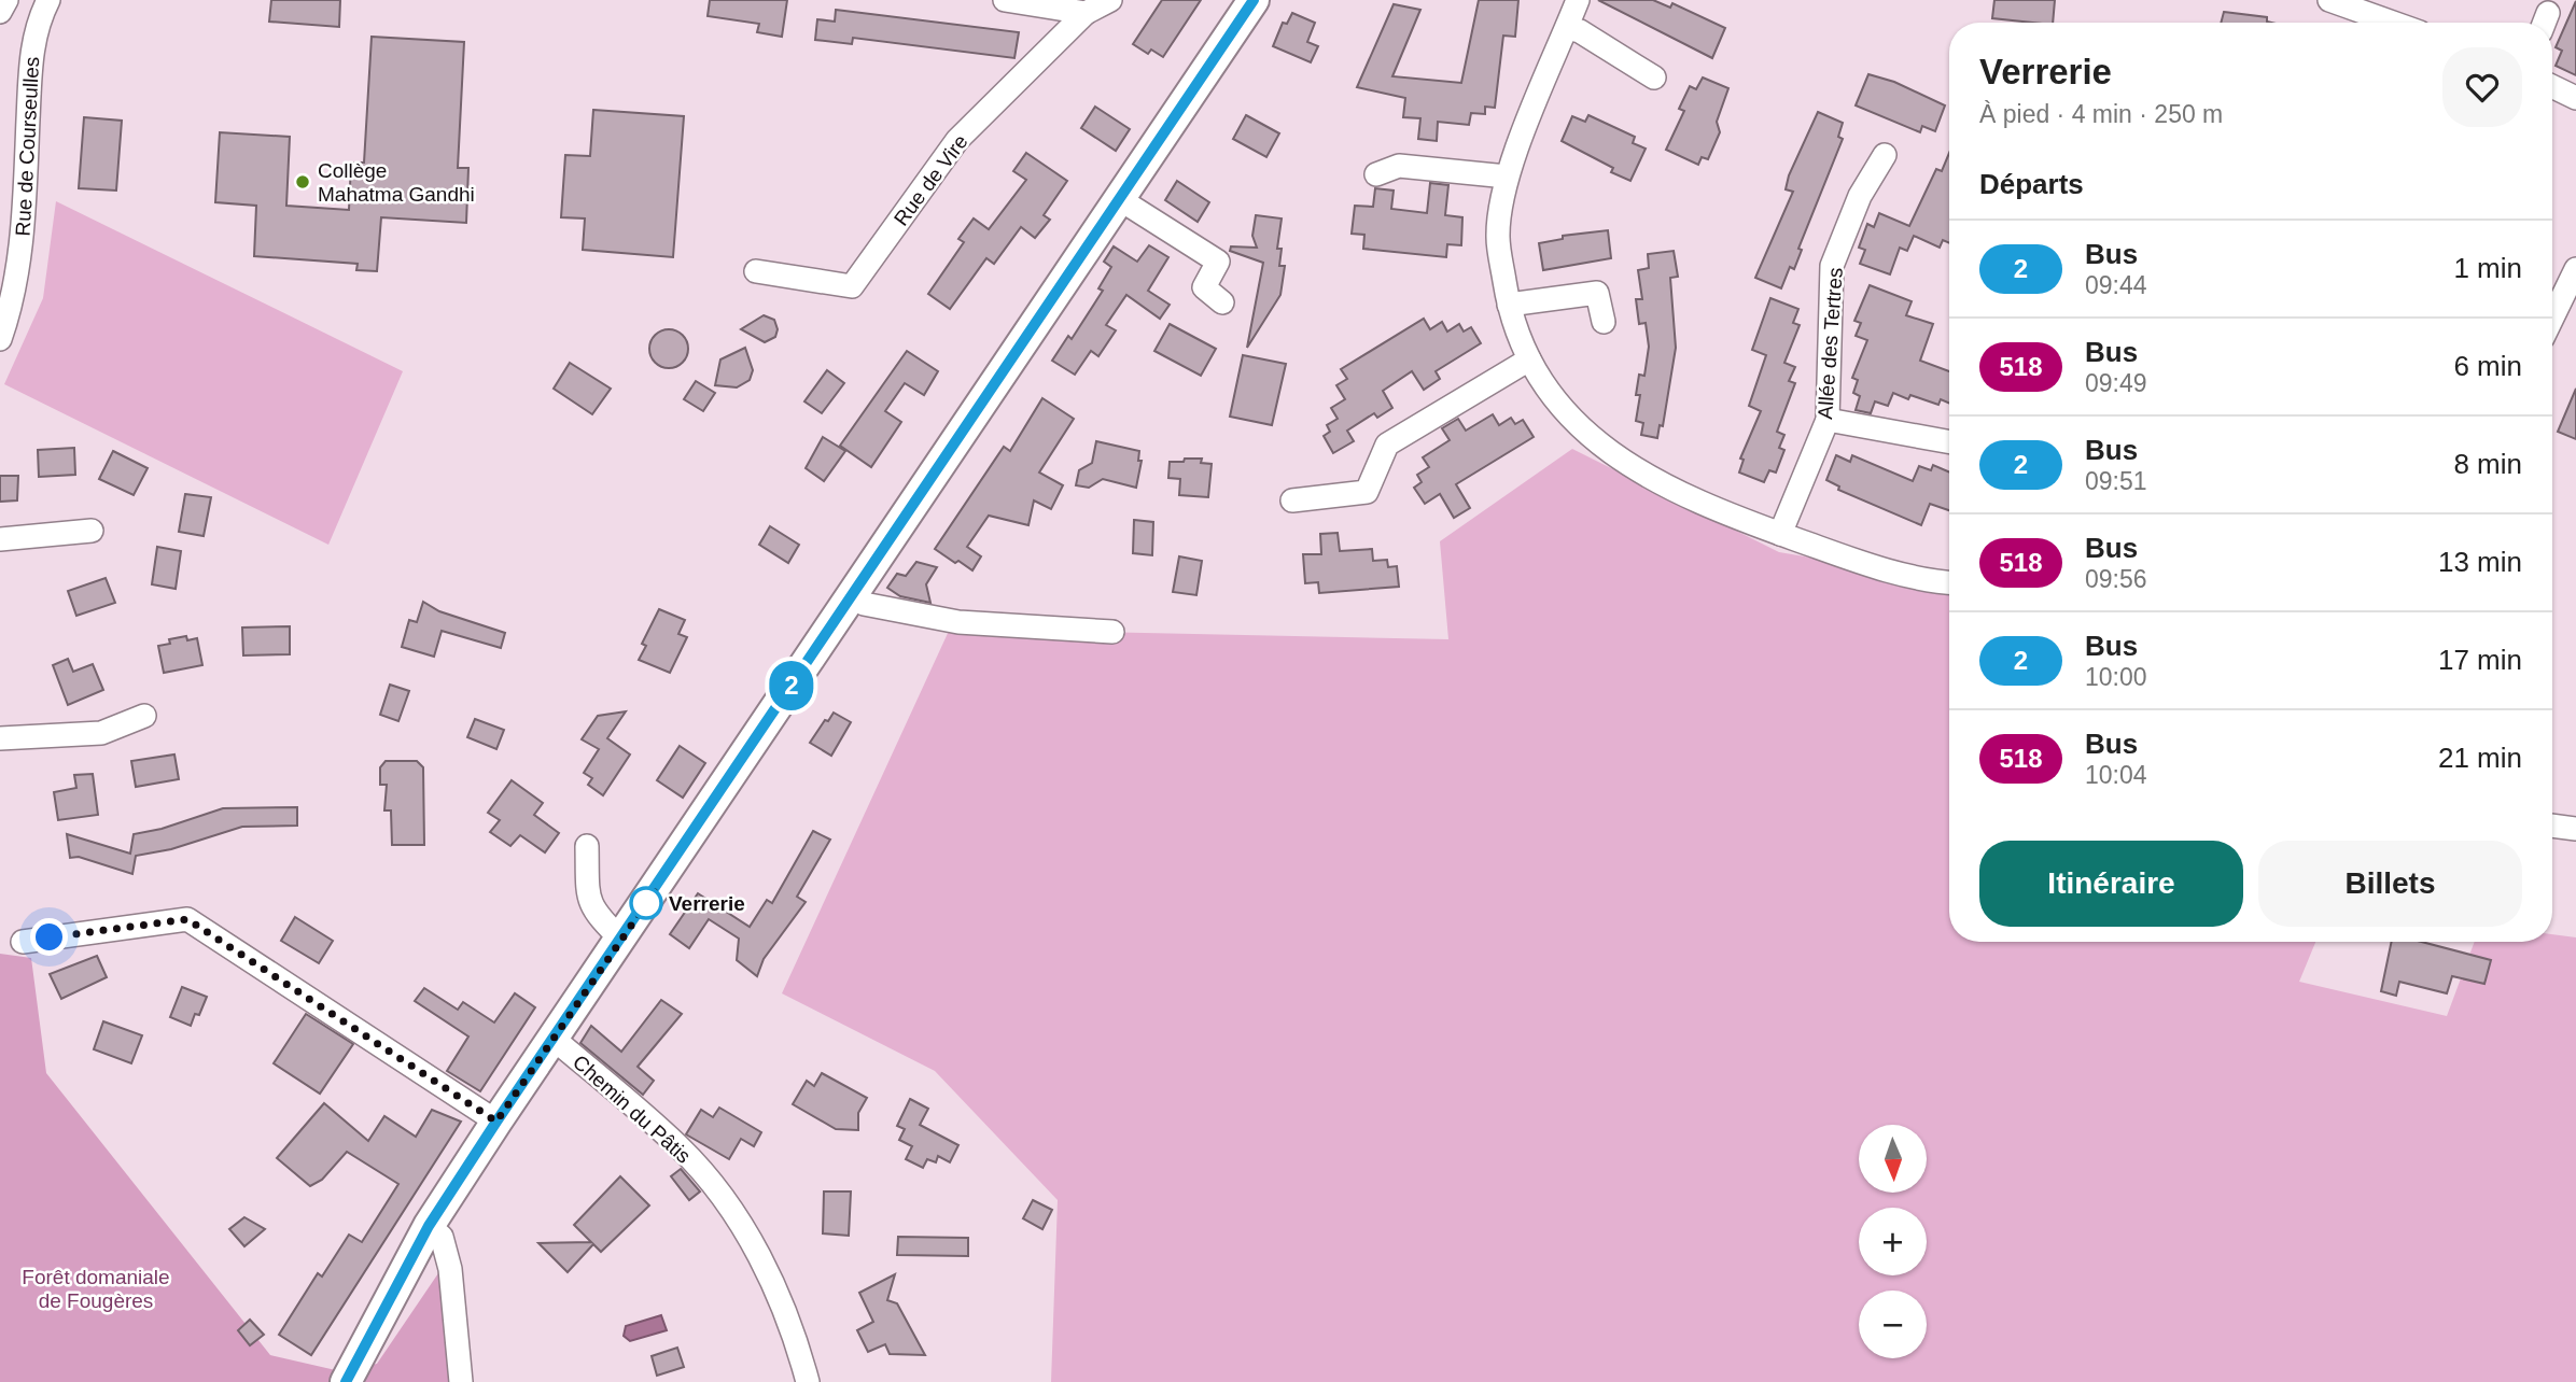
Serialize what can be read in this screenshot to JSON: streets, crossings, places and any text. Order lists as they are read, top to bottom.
{
  "streets": {
    "street": [
      "Rue de Courseulles",
      "Rue de Vire",
      "Allée des Tertres",
      "Chemin du Pâtis"
    ]
  },
  "parks": ["Forêt domaniale de Fougères"],
  "places": ["Collège Mahatma Gandhi", "Verrerie"],
  "lines": ["bus line 2"],
  "north": "bottom",
  "page": {
    "on_map": "2",
    "heading": [
      ["Verrerie", "À pied · 4 min · 250 m"],
      "Départs"
    ],
    "list": [
      {
        "mark": "2",
        "name": "Bus",
        "note": "09:44",
        "value": "1 min"
      },
      {
        "mark": "518",
        "name": "Bus",
        "note": "09:49",
        "value": "6 min"
      },
      {
        "mark": "2",
        "name": "Bus",
        "note": "09:51",
        "value": "8 min"
      },
      {
        "mark": "518",
        "name": "Bus",
        "note": "09:56",
        "value": "13 min"
      },
      {
        "mark": "2",
        "name": "Bus",
        "note": "10:00",
        "value": "17 min"
      },
      {
        "mark": "518",
        "name": "Bus",
        "note": "10:04",
        "value": "21 min"
      }
    ],
    "buttons": ["Itinéraire", "Billets"],
    "map_buttons": ["+", "−"]
  }
}
